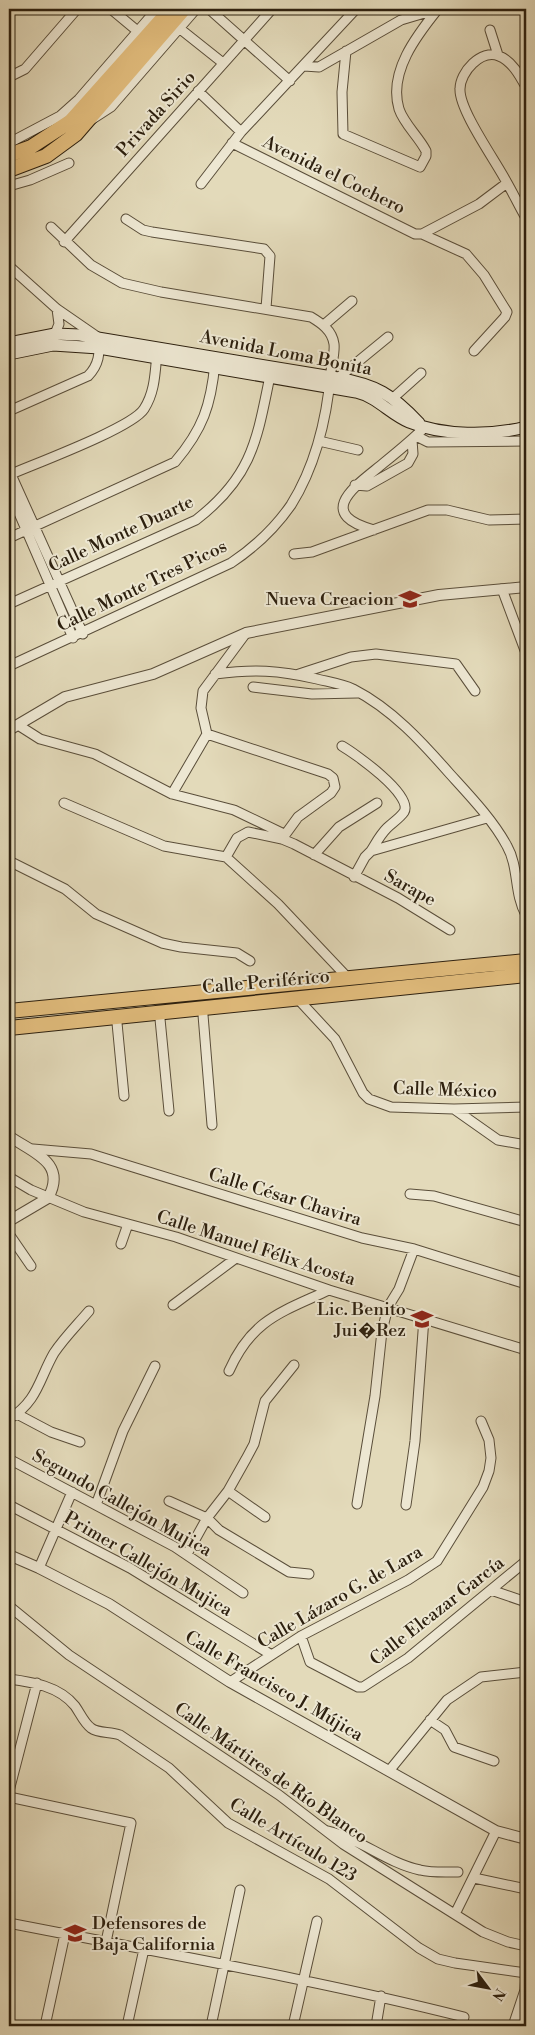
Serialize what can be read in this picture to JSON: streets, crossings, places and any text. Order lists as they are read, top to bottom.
{
  "streets": {
    "main road": ["Avenida Loma Bonita", "Calle Periférico"],
    "street": [
      "Privada Sirio",
      "Avenida el Cochero",
      "Calle Monte Duarte",
      "Calle Monte Tres Picos",
      "Sarape",
      "Calle México",
      "Calle César Chavira",
      "Calle Manuel Félix Acosta",
      "Segundo Callejón Mujica",
      "Primer Callejón Mujica",
      "Calle Lázaro G. de Lara",
      "Calle Eleazar García",
      "Calle Francisco J. Mújica",
      "Calle Mártires de Río Blanco",
      "Calle Artículo 123"
    ]
  },
  "crossings": [
    ["Avenida Loma Bonita", "Calle Monte Duarte"],
    ["Avenida Loma Bonita", "Calle Monte Tres Picos"],
    ["Calle Periférico", "Calle México"],
    ["Primer Callejón Mujica", "Calle Lázaro G. de Lara"],
    ["Calle Lázaro G. de Lara", "Calle Eleazar García"],
    ["Calle Lázaro G. de Lara", "Calle Francisco J. Mújica"]
  ],
  "places": {
    "school or university": ["Nueva Creacion", "Lic. Benito Jui�Rez", "Defensores de Baja California"]
  },
  "north": "bottom right"
}
